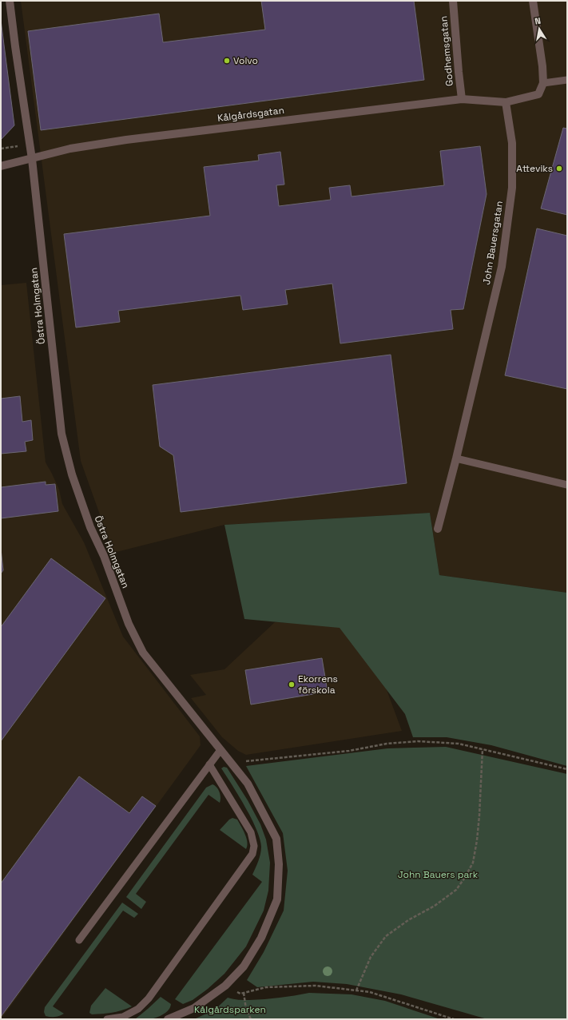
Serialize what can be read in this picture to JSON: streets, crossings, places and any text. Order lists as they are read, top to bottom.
{
  "streets": {
    "street": [
      "Godhemsgatan",
      "Kålgårdsgatan",
      "John Bauersgatan",
      "Östra Holmgatan"
    ]
  },
  "crossings": [
    ["Godhemsgatan", "Kålgårdsgatan"],
    ["Kålgårdsgatan", "John Bauersgatan"],
    ["Kålgårdsgatan", "Östra Holmgatan"]
  ],
  "parks": ["John Bauers park", "Kålgårdsparken"],
  "places": ["Volvo", "Atteviks", "Ekorrens förskola"],
  "north": "top"
}
